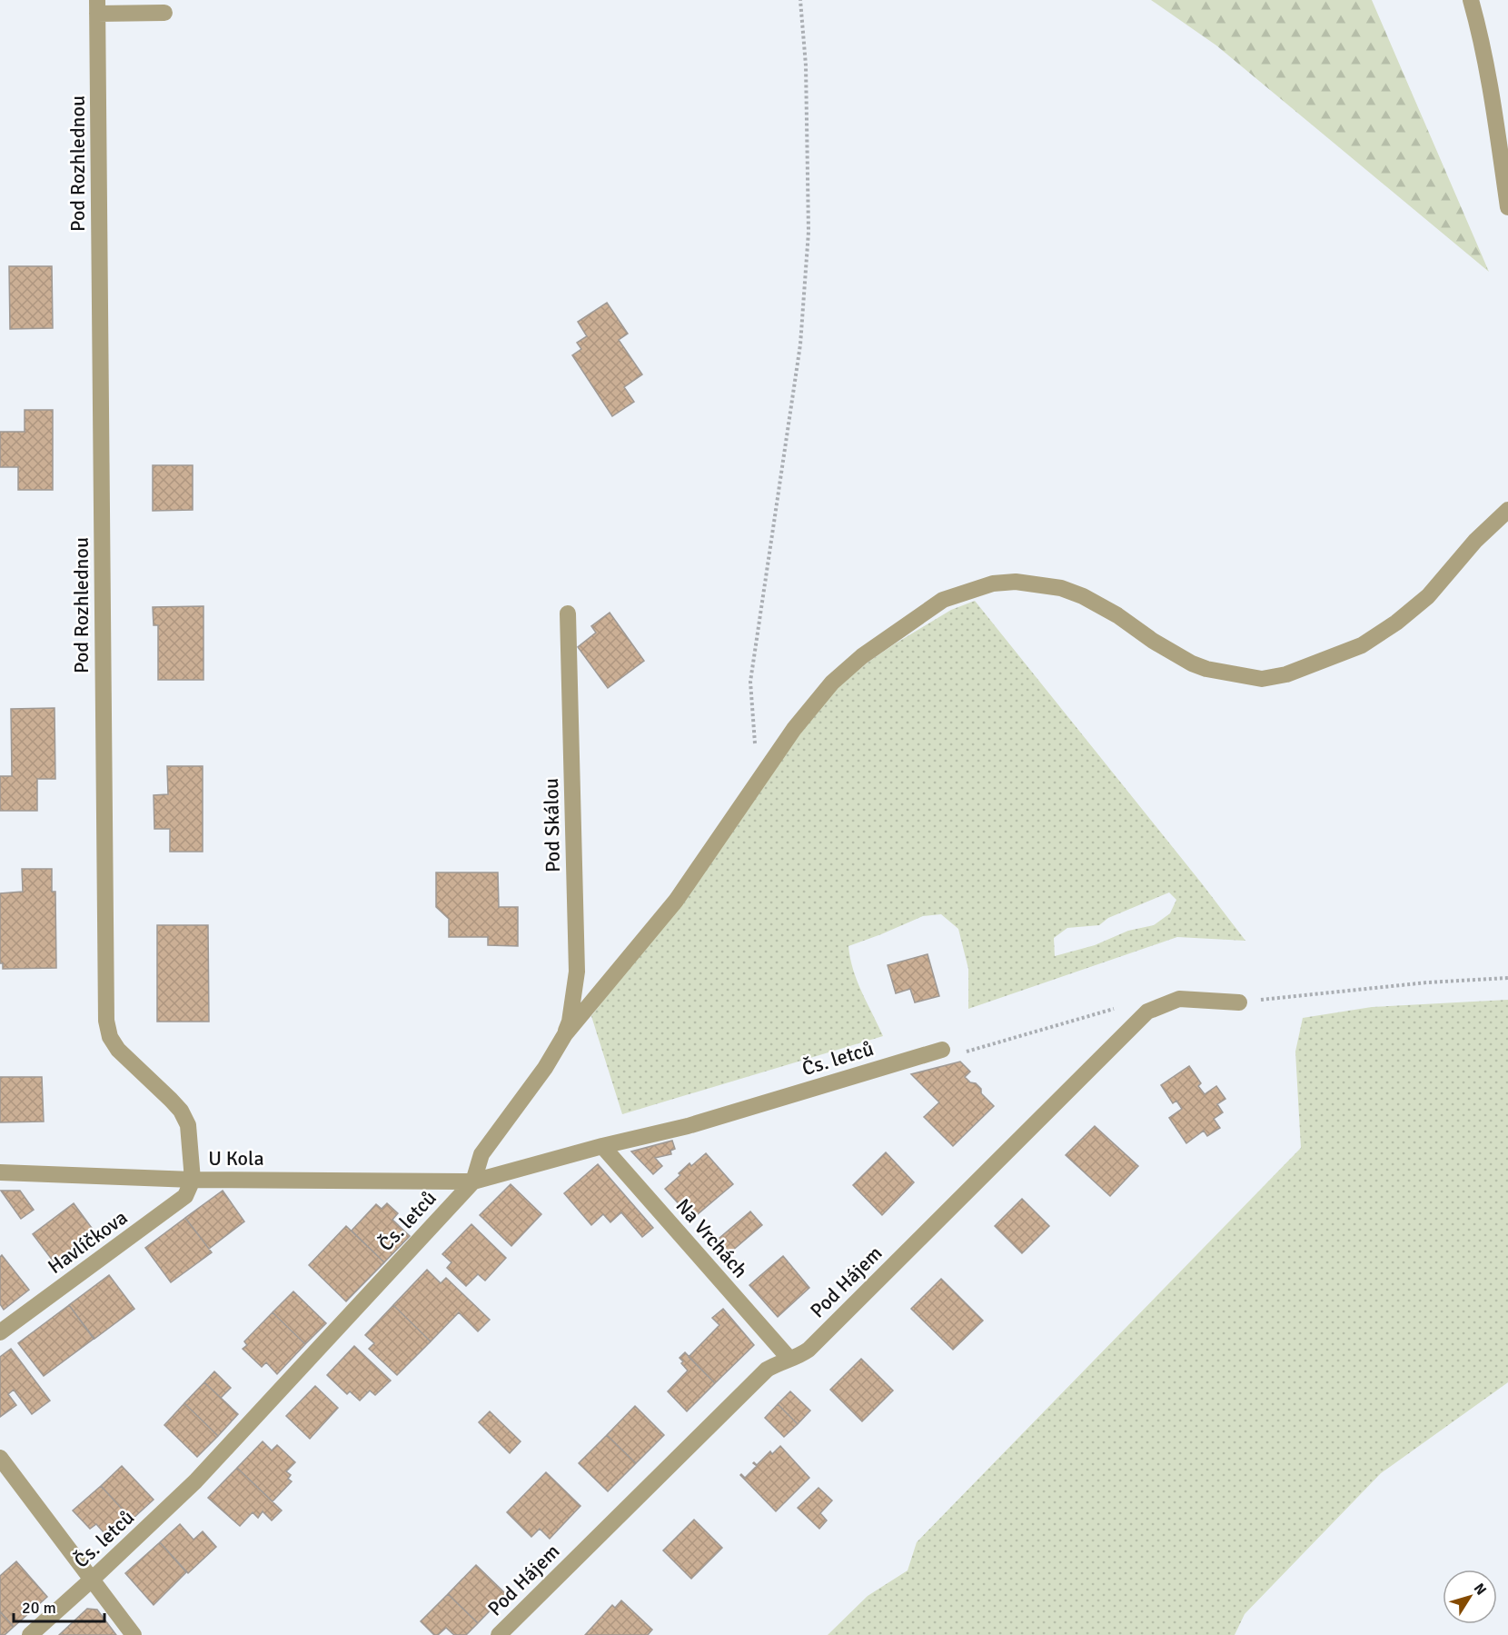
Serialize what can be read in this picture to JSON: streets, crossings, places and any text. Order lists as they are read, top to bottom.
{
  "streets": {
    "street": [
      "Pod Rozhlednou",
      "Pod Skálou",
      "Čs. letců",
      "U Kola",
      "Na Vrchách",
      "Havlíčkova",
      "Pod Hájem"
    ]
  },
  "crossings": [
    ["Pod Rozhlednou", "U Kola"],
    ["Pod Rozhlednou", "Havlíčkova"],
    ["Čs. letců", "U Kola"],
    ["Čs. letců", "Na Vrchách"],
    ["U Kola", "Havlíčkova"],
    ["Na Vrchách", "Pod Hájem"]
  ],
  "scale_bar": "20 m",
  "north": "top right"
}
